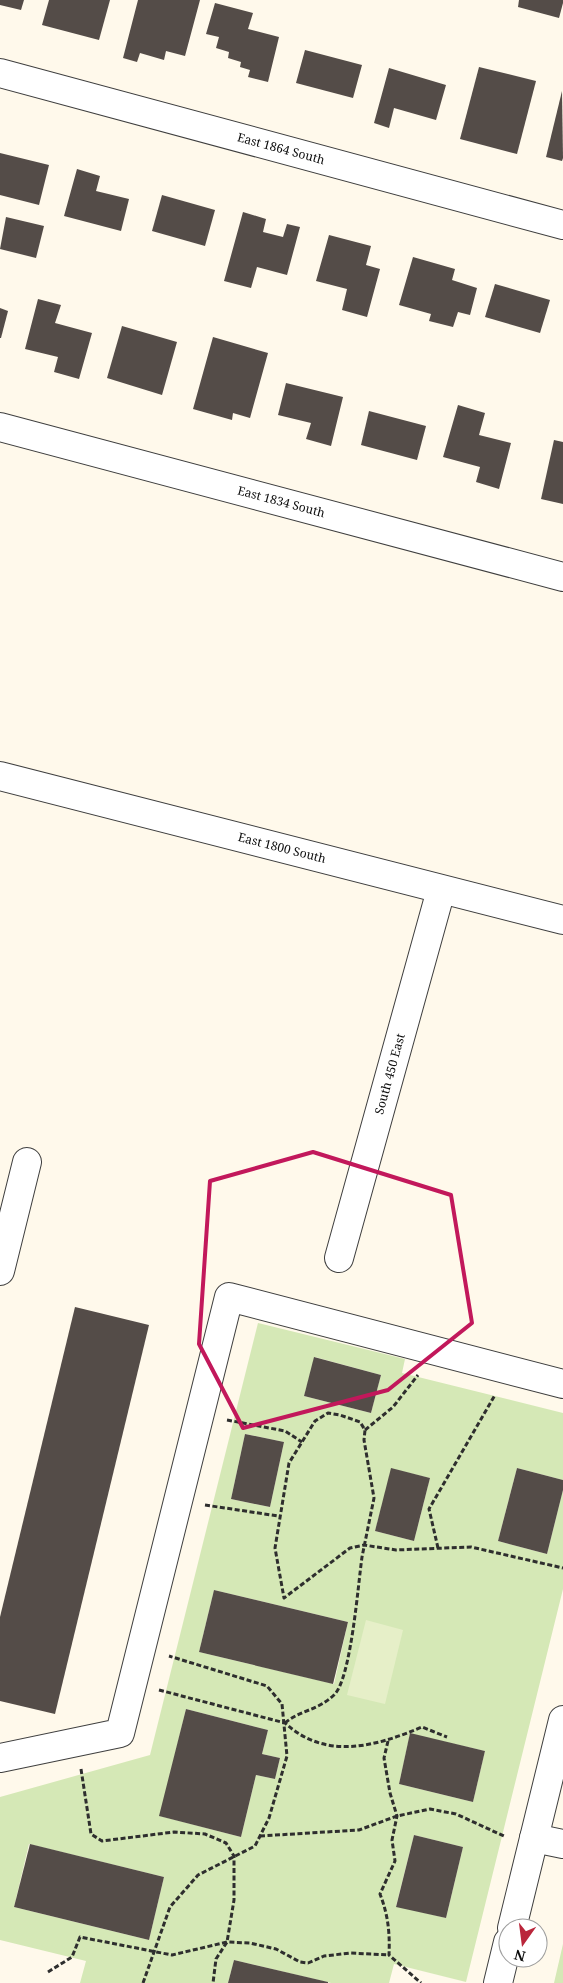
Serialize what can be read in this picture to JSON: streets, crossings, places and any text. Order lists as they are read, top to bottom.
{
  "streets": {
    "street": [
      "East 1864 South",
      "East 1834 South",
      "East 1800 South",
      "South 450 East"
    ]
  },
  "crossings": [
    ["East 1800 South", "South 450 East"]
  ],
  "north": "bottom"
}
